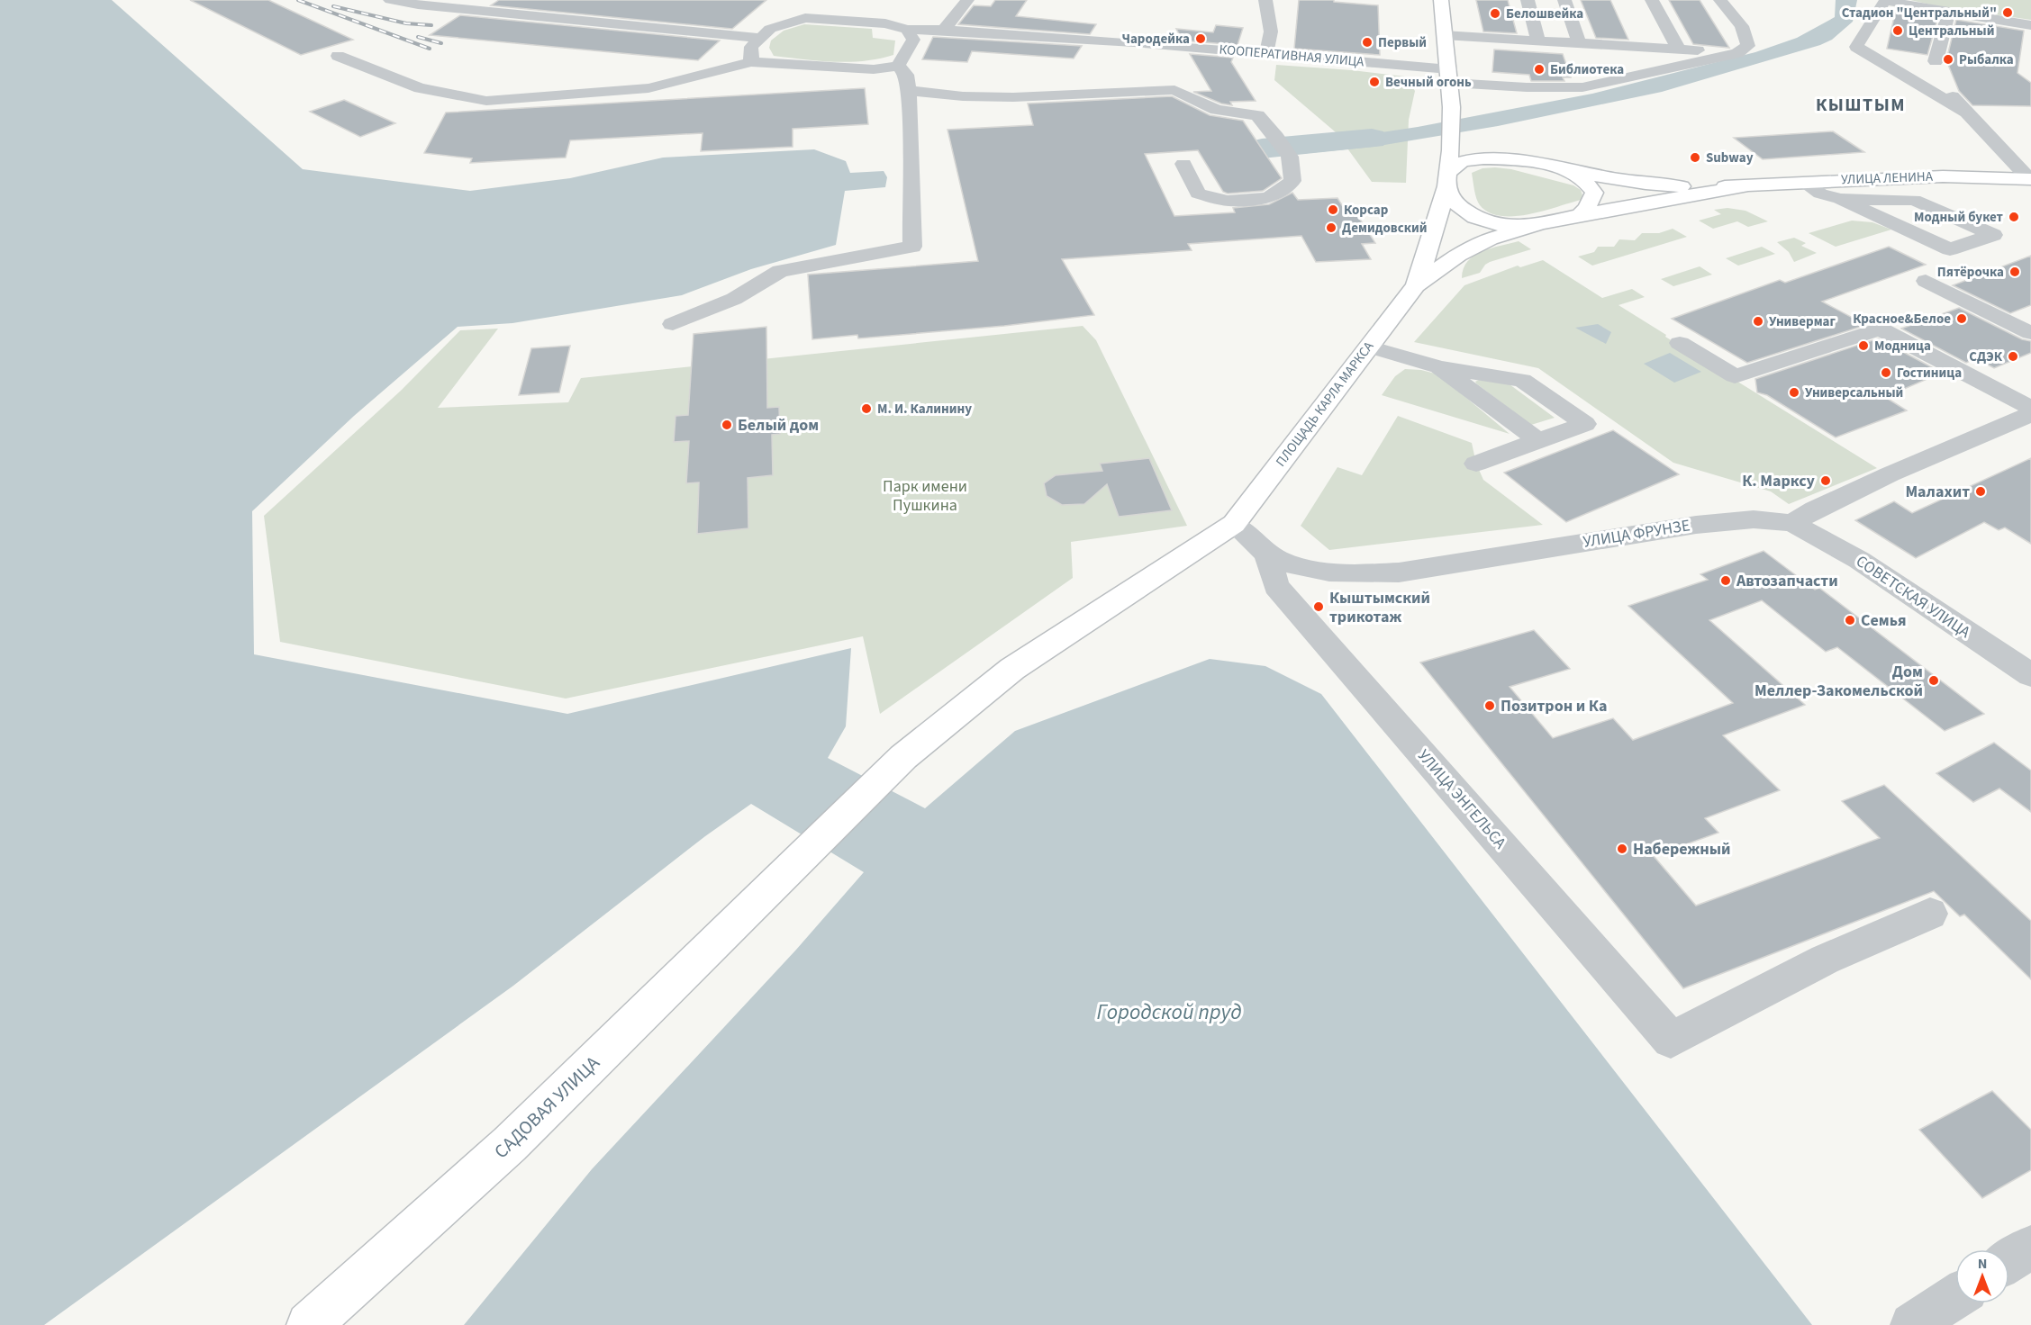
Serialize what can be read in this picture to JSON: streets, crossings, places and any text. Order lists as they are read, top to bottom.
{
  "streets": {
    "main road": ["УЛИЦА ЛЕНИНА", "ПЛОЩАДЬ КАРЛА МАРКСА", "САДОВАЯ УЛИЦА"],
    "street": [
      "КООПЕРАТИВНАЯ УЛИЦА",
      "УЛИЦА ФРУНЗЕ",
      "СОВЕТСКАЯ УЛИЦА",
      "УЛИЦА ЭНГЕЛЬСА"
    ]
  },
  "crossings": [
    ["ПЛОЩАДЬ КАРЛА МАРКСА", "УЛИЦА ФРУНЗЕ"],
    ["ПЛОЩАДЬ КАРЛА МАРКСА", "САДОВАЯ УЛИЦА"],
    ["УЛИЦА ФРУНЗЕ", "СОВЕТСКАЯ УЛИЦА"],
    ["УЛИЦА ФРУНЗЕ", "УЛИЦА ЭНГЕЛЬСА"]
  ],
  "districts": ["КЫШТЫМ"],
  "water": ["Городской пруд"],
  "parks": ["Парк имени Пушкина"],
  "places": [
    "Стадион \"Центральный\"",
    "Белошвейка",
    "Центральный",
    "Чародейка",
    "Первый",
    "Рыбалка",
    "Библиотека",
    "Вечный огонь",
    "Subway",
    "Корсар",
    "Модный букет",
    "Демидовский",
    "Пятёрочка",
    "Красное&Белое",
    "Универмаг",
    "Модница",
    "СДЭК",
    "Гостиница",
    "Универсальный",
    "М. И. Калинину",
    "Белый дом",
    "К. Марксу",
    "Малахит",
    "Автозапчасти",
    "Кыштымский трикотаж",
    "Семья",
    "Дом Меллер-Закомельской",
    "Позитрон и Ка",
    "Набережный"
  ],
  "north": "top"
}
